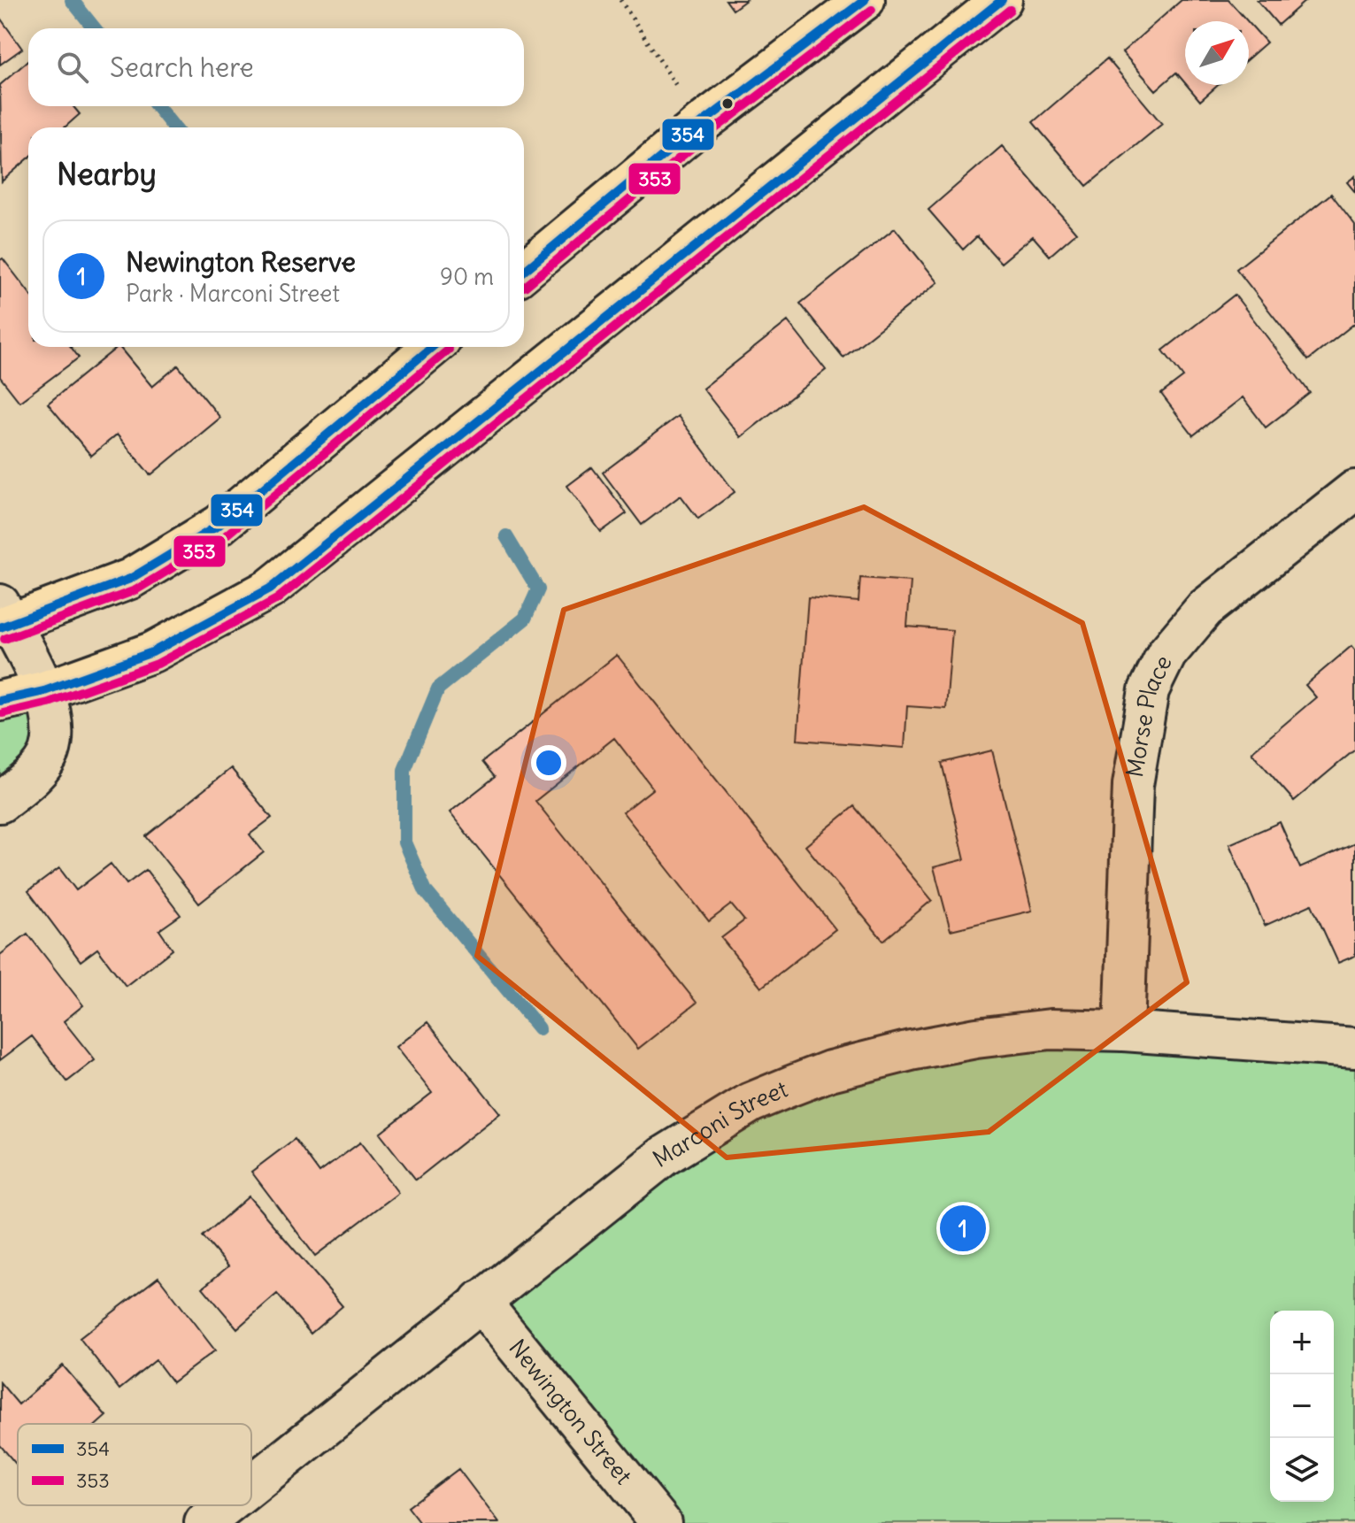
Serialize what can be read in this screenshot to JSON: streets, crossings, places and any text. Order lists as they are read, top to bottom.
{
  "streets": {
    "street": ["Morse Place", "Marconi Street", "Newington Street"]
  },
  "crossings": [
    ["Morse Place", "Marconi Street"],
    ["Marconi Street", "Newington Street"]
  ],
  "lines": ["transit line 354", "transit line 353"],
  "legend": ["354", "353"],
  "north": "top right",
  "page": {
    "search": "Search here",
    "heading": "Nearby",
    "list": [
      {
        "mark": "1",
        "name": "Newington Reserve",
        "note": "Park · Marconi Street",
        "value": "90 m"
      }
    ],
    "pins": "1",
    "map_buttons": ["+", "−"]
  }
}
